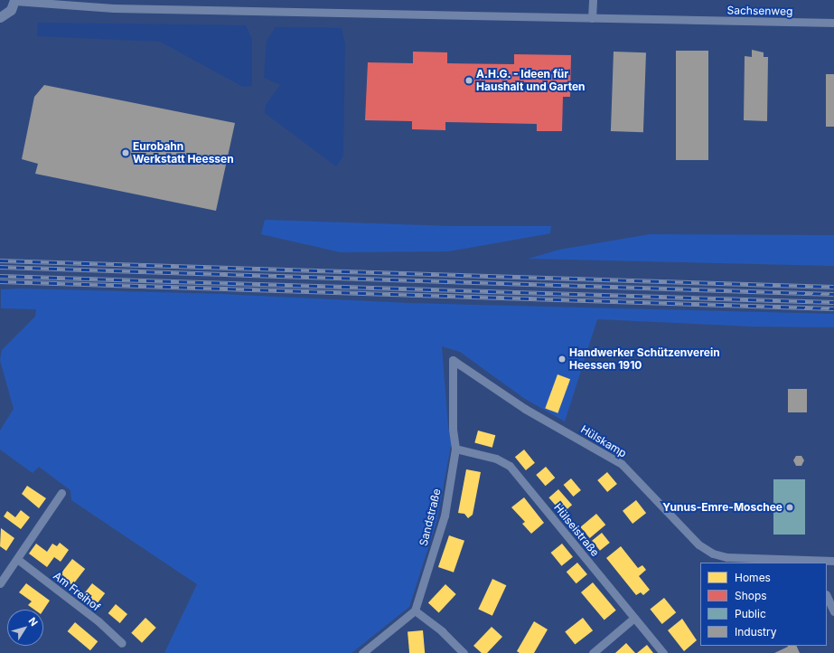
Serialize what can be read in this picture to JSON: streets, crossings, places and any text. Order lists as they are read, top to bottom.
{
  "streets": {
    "street": [
      "Sachsenweg",
      "Hülskamp",
      "Sandstraße",
      "Hülseistraße",
      "Am Freihof"
    ]
  },
  "crossings": [
    ["Hülskamp", "Sandstraße"],
    ["Sandstraße", "Hülseistraße"]
  ],
  "places": [
    "A.H.G. - Ideen für Haushalt und Garten",
    "Eurobahn Werkstatt Heessen",
    "Handwerker Schützenverein Heessen 1910",
    "Yunus-Emre-Moschee"
  ],
  "legend": [
    "Homes",
    "Shops",
    "Public",
    "Industry"
  ],
  "north": "top right"
}
